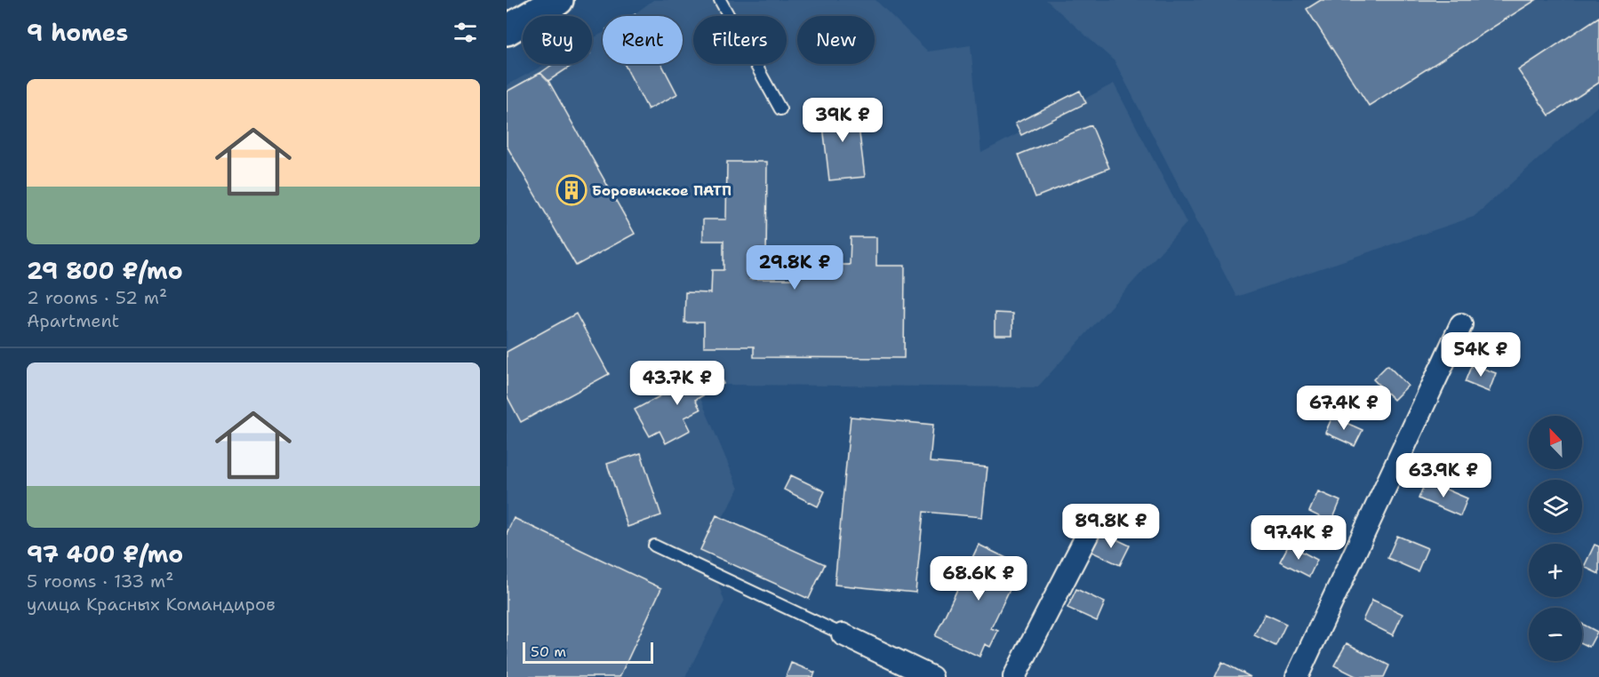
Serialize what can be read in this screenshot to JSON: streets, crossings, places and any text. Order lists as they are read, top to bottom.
{
  "places": {
    "building": ["Боровичское ПАТП"]
  },
  "scale_bar": "50 m",
  "north": "top left",
  "page": {
    "heading": "9 homes",
    "chip": [
      "Buy",
      "Rent",
      "Filters",
      "New"
    ],
    "list": [
      {
        "name": "29 800 ₽/mo",
        "note": "2 rooms · 52 m² · Apartment"
      },
      {
        "name": "97 400 ₽/mo",
        "note": "5 rooms · 133 m² · улица Красных Командиров"
      }
    ],
    "price": [
      "39K ₽",
      "29.8K ₽",
      "54K ₽",
      "43.7K ₽",
      "67.4K ₽",
      "63.9K ₽",
      "89.8K ₽",
      "97.4K ₽",
      "68.6K ₽"
    ],
    "map_buttons": ["+", "−"],
    "scale": "50 m"
  }
}
